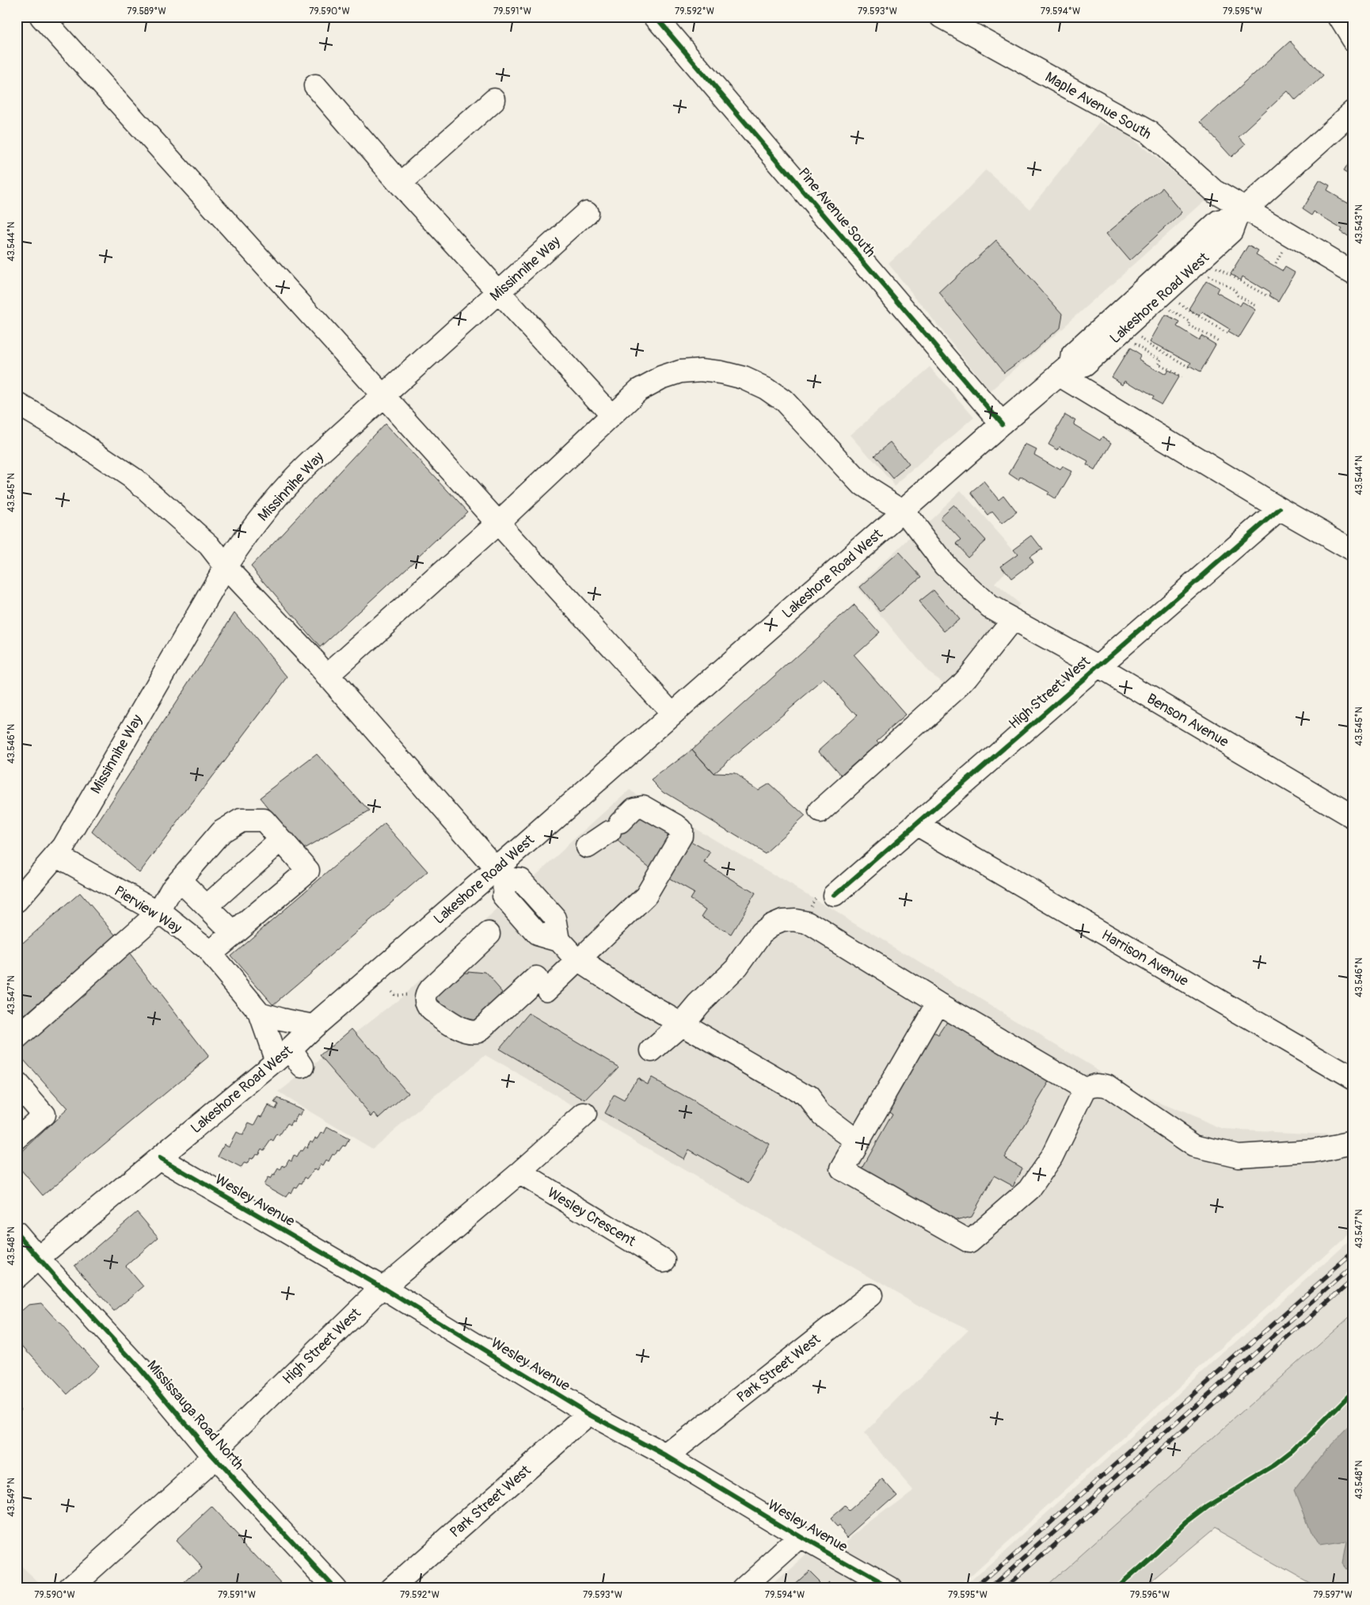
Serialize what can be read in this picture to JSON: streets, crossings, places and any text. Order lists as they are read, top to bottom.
{
  "streets": {
    "street": [
      "Maple Avenue South",
      "Pine Avenue South",
      "Missinnihe Way",
      "Lakeshore Road West",
      "High Street West",
      "Benson Avenue",
      "Pierview Way",
      "Harrison Avenue",
      "Wesley Avenue",
      "Wesley Crescent",
      "Park Street West",
      "Mississauga Road North"
    ]
  },
  "crossings": [
    ["Maple Avenue South", "Lakeshore Road West"],
    ["Pine Avenue South", "Lakeshore Road West"],
    ["Missinnihe Way", "Pierview Way"],
    ["Lakeshore Road West", "Benson Avenue"],
    ["Lakeshore Road West", "Pierview Way"],
    ["Lakeshore Road West", "Wesley Avenue"],
    ["Lakeshore Road West", "Mississauga Road North"],
    ["High Street West", "Benson Avenue"],
    ["High Street West", "Harrison Avenue"],
    ["High Street West", "Wesley Avenue"],
    ["High Street West", "Wesley Crescent"],
    ["High Street West", "Mississauga Road North"],
    ["Wesley Avenue", "Park Street West"]
  ],
  "coordinates": [
    "79.589°W",
    "79.590°W",
    "79.591°W",
    "79.592°W",
    "79.593°W",
    "79.594°W",
    "79.595°W",
    "43.543°N",
    "43.544°N",
    "43.545°N",
    "43.546°N",
    "43.547°N",
    "43.548°N",
    "43.549°N",
    "79.596°W",
    "79.597°W"
  ]
}
